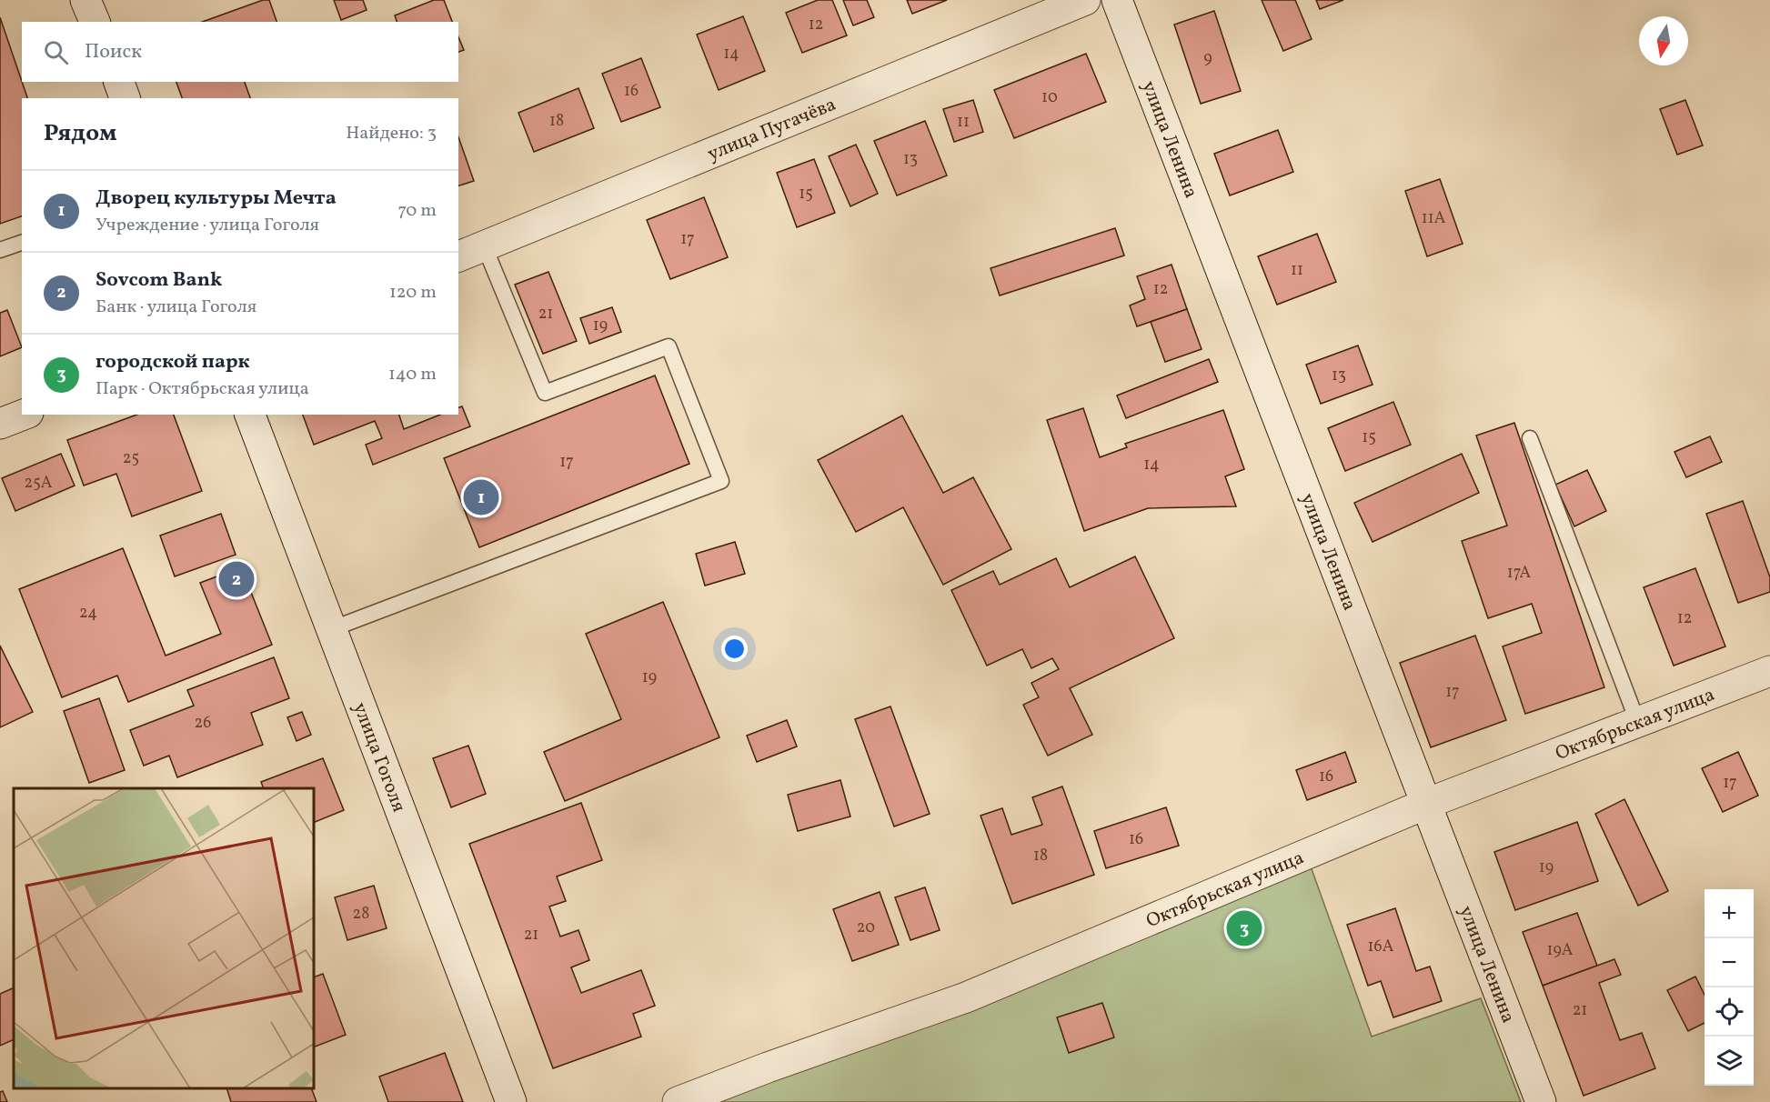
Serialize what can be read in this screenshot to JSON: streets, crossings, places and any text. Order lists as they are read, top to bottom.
{
  "streets": {
    "street": [
      "улица Пугачёва",
      "улица Ленина",
      "Октябрьская улица",
      "улица Гоголя"
    ]
  },
  "crossings": [
    ["улица Ленина", "Октябрьская улица"]
  ],
  "house_numbers": [
    "12",
    "14",
    "9",
    "16",
    "10",
    "18",
    "11",
    "13",
    "15",
    "11А",
    "17",
    "11",
    "12",
    "21",
    "19",
    "13",
    "15",
    "25",
    "17",
    "14",
    "25А",
    "17А",
    "24",
    "12",
    "19",
    "17",
    "26",
    "16",
    "17",
    "16",
    "18",
    "19",
    "28",
    "20",
    "21",
    "16А",
    "19А",
    "21"
  ],
  "north": "bottom",
  "page": {
    "search": "Поиск",
    "heading": ["Рядом", "Найдено: 3"],
    "list": [
      {
        "mark": "1",
        "name": "Дворец культуры Мечта",
        "note": "Учреждение · улица Гоголя",
        "value": "70 m"
      },
      {
        "mark": "2",
        "name": "Sovcom Bank",
        "note": "Банк · улица Гоголя",
        "value": "120 m"
      },
      {
        "mark": "3",
        "name": "городской парк",
        "note": "Парк · Октябрьская улица",
        "value": "140 m"
      }
    ],
    "pins": ["1", "2", "3"],
    "map_buttons": ["+", "−"]
  }
}
